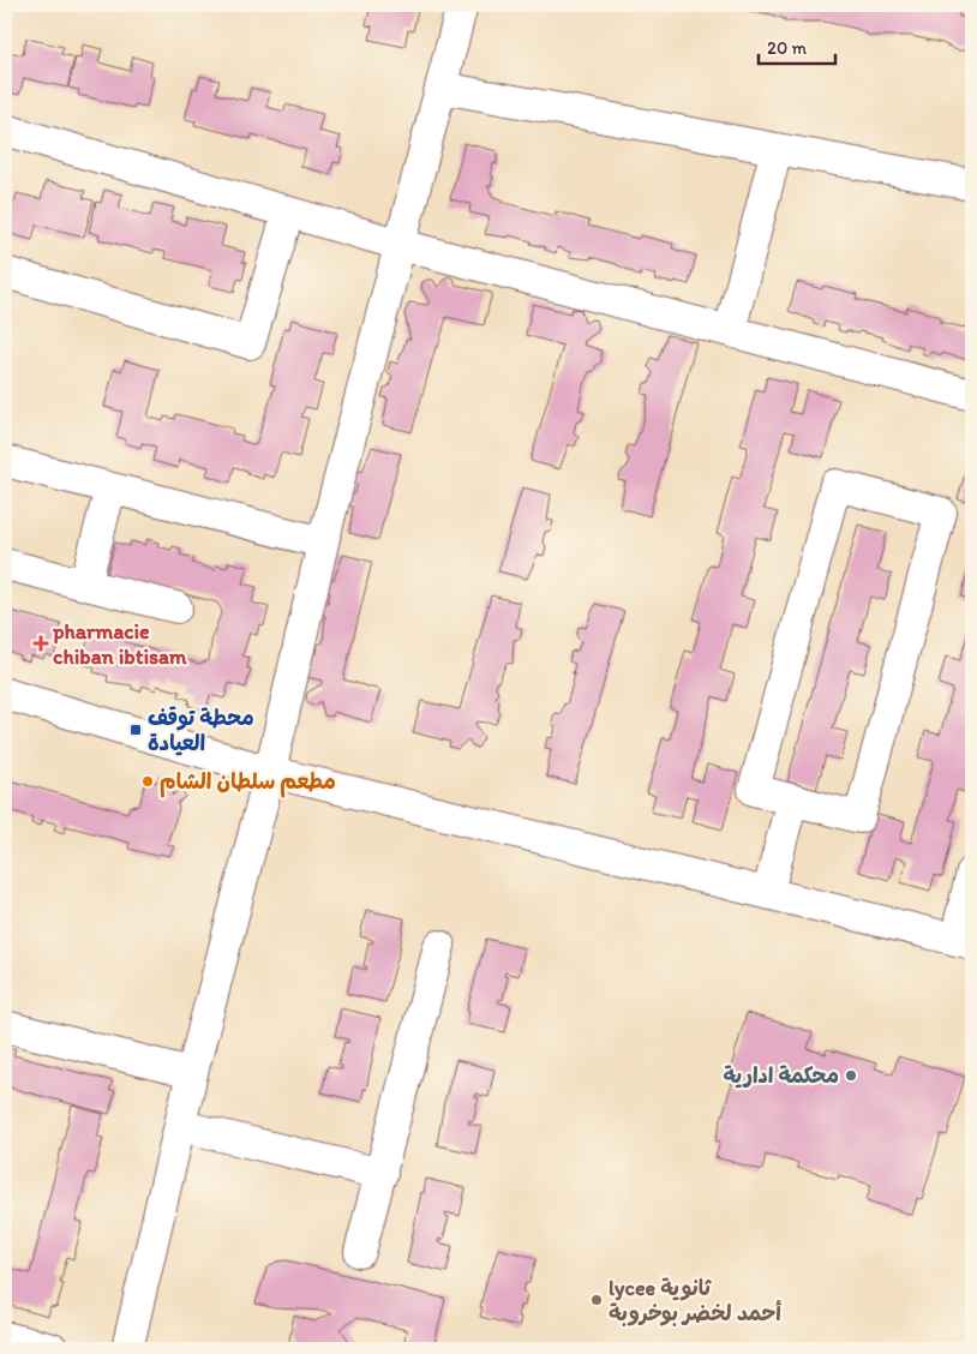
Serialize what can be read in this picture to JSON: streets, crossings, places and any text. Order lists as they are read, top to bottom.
{
  "places": {
    "health": ["pharmacie chiban ibtisam"],
    "transit": ["محطة توقف العيادة"],
    "other": ["مطعم سلطان الشام", "محكمة ادارية", "lycee ثانوية أحمد لخضر بوخروبة"]
  },
  "scale_bar": "20 m"
}
